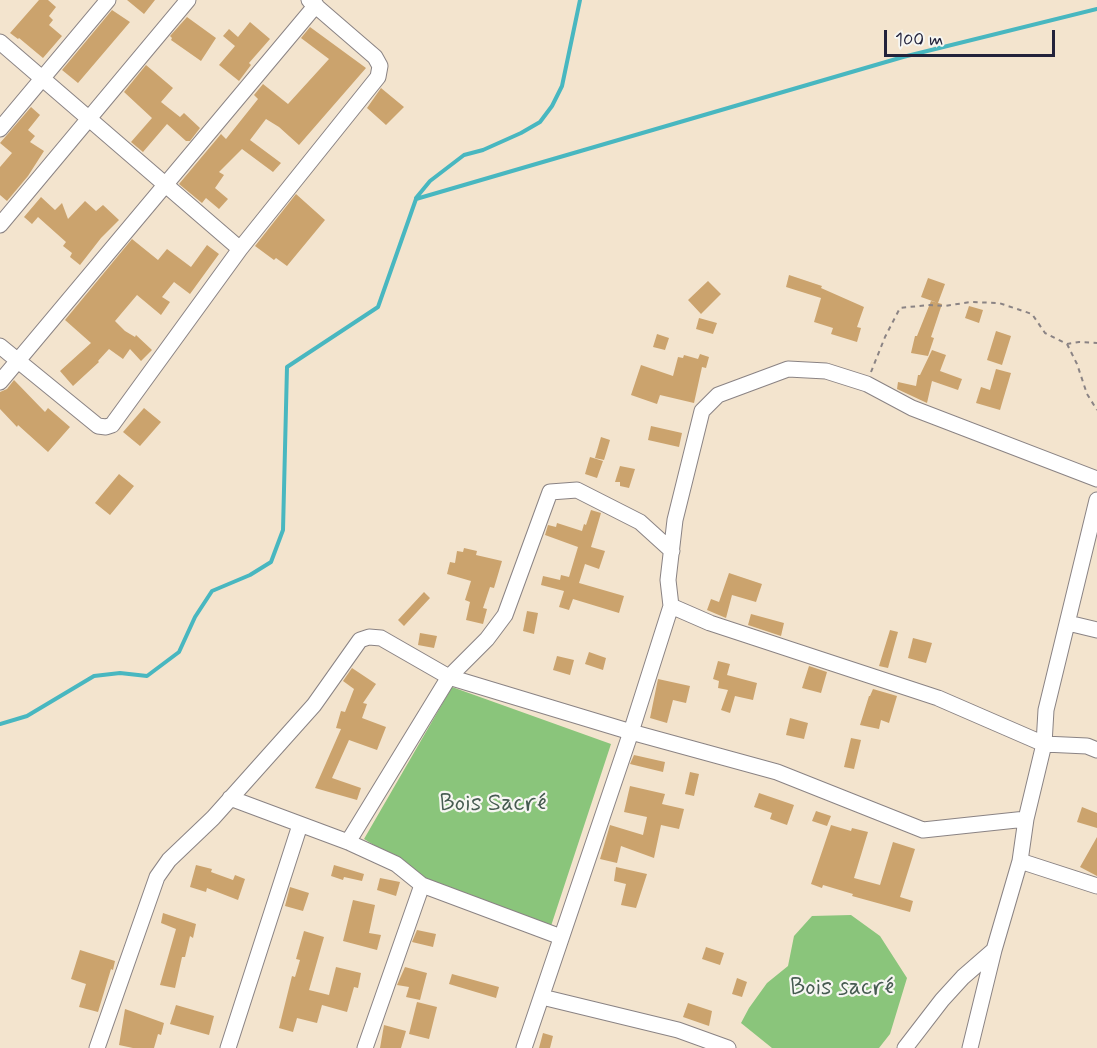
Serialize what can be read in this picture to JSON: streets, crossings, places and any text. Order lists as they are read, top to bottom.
{
  "parks": ["Bois Sacré", "Bois sacré"],
  "scale_bar": "100 m"
}
